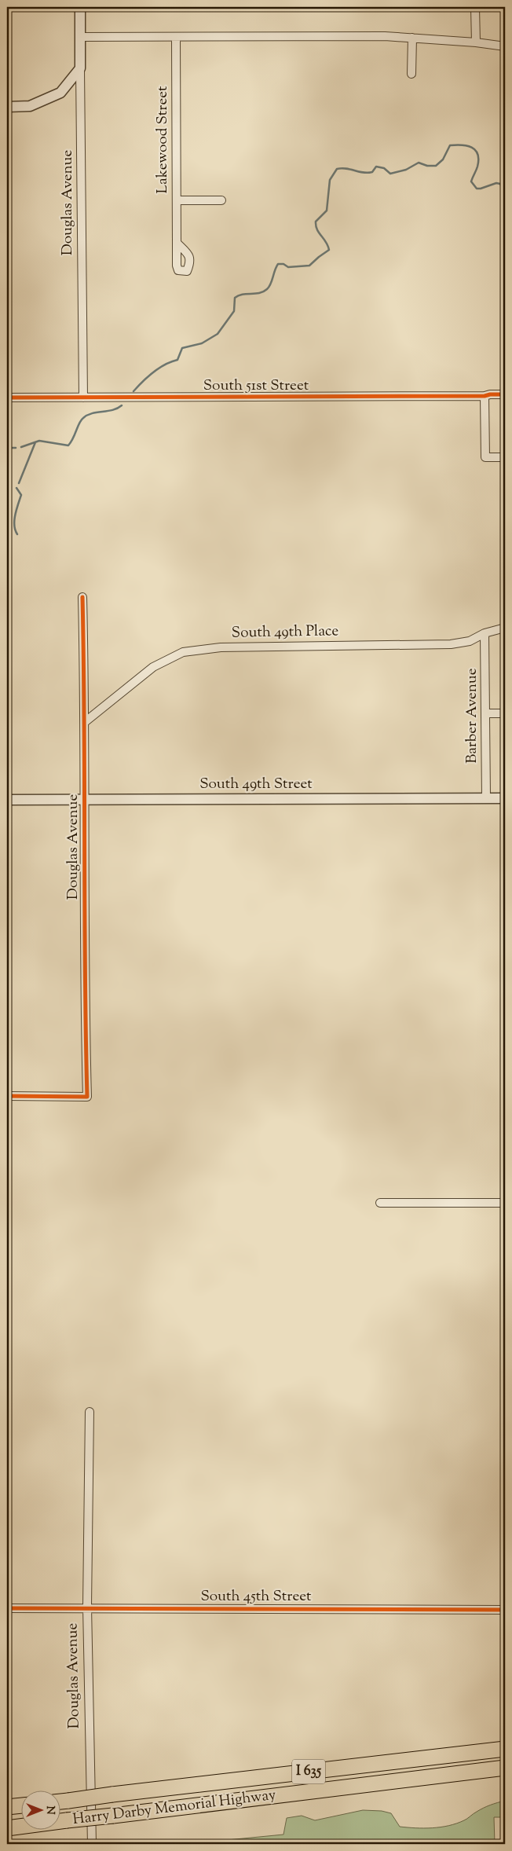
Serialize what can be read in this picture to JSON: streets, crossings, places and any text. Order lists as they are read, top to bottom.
{
  "streets": {
    "highway": ["I 635", "Harry Darby Memorial Highway"],
    "street": [
      "Lakewood Street",
      "Douglas Avenue",
      "South 51st Street",
      "South 49th Place",
      "Barber Avenue",
      "South 49th Street",
      "South 45th Street"
    ]
  },
  "crossings": [
    ["Douglas Avenue", "South 51st Street"],
    ["Douglas Avenue", "South 49th Place"],
    ["Douglas Avenue", "South 49th Street"],
    ["Douglas Avenue", "South 45th Street"],
    ["South 49th Place", "Barber Avenue"],
    ["Barber Avenue", "South 49th Street"]
  ],
  "north": "right"
}
